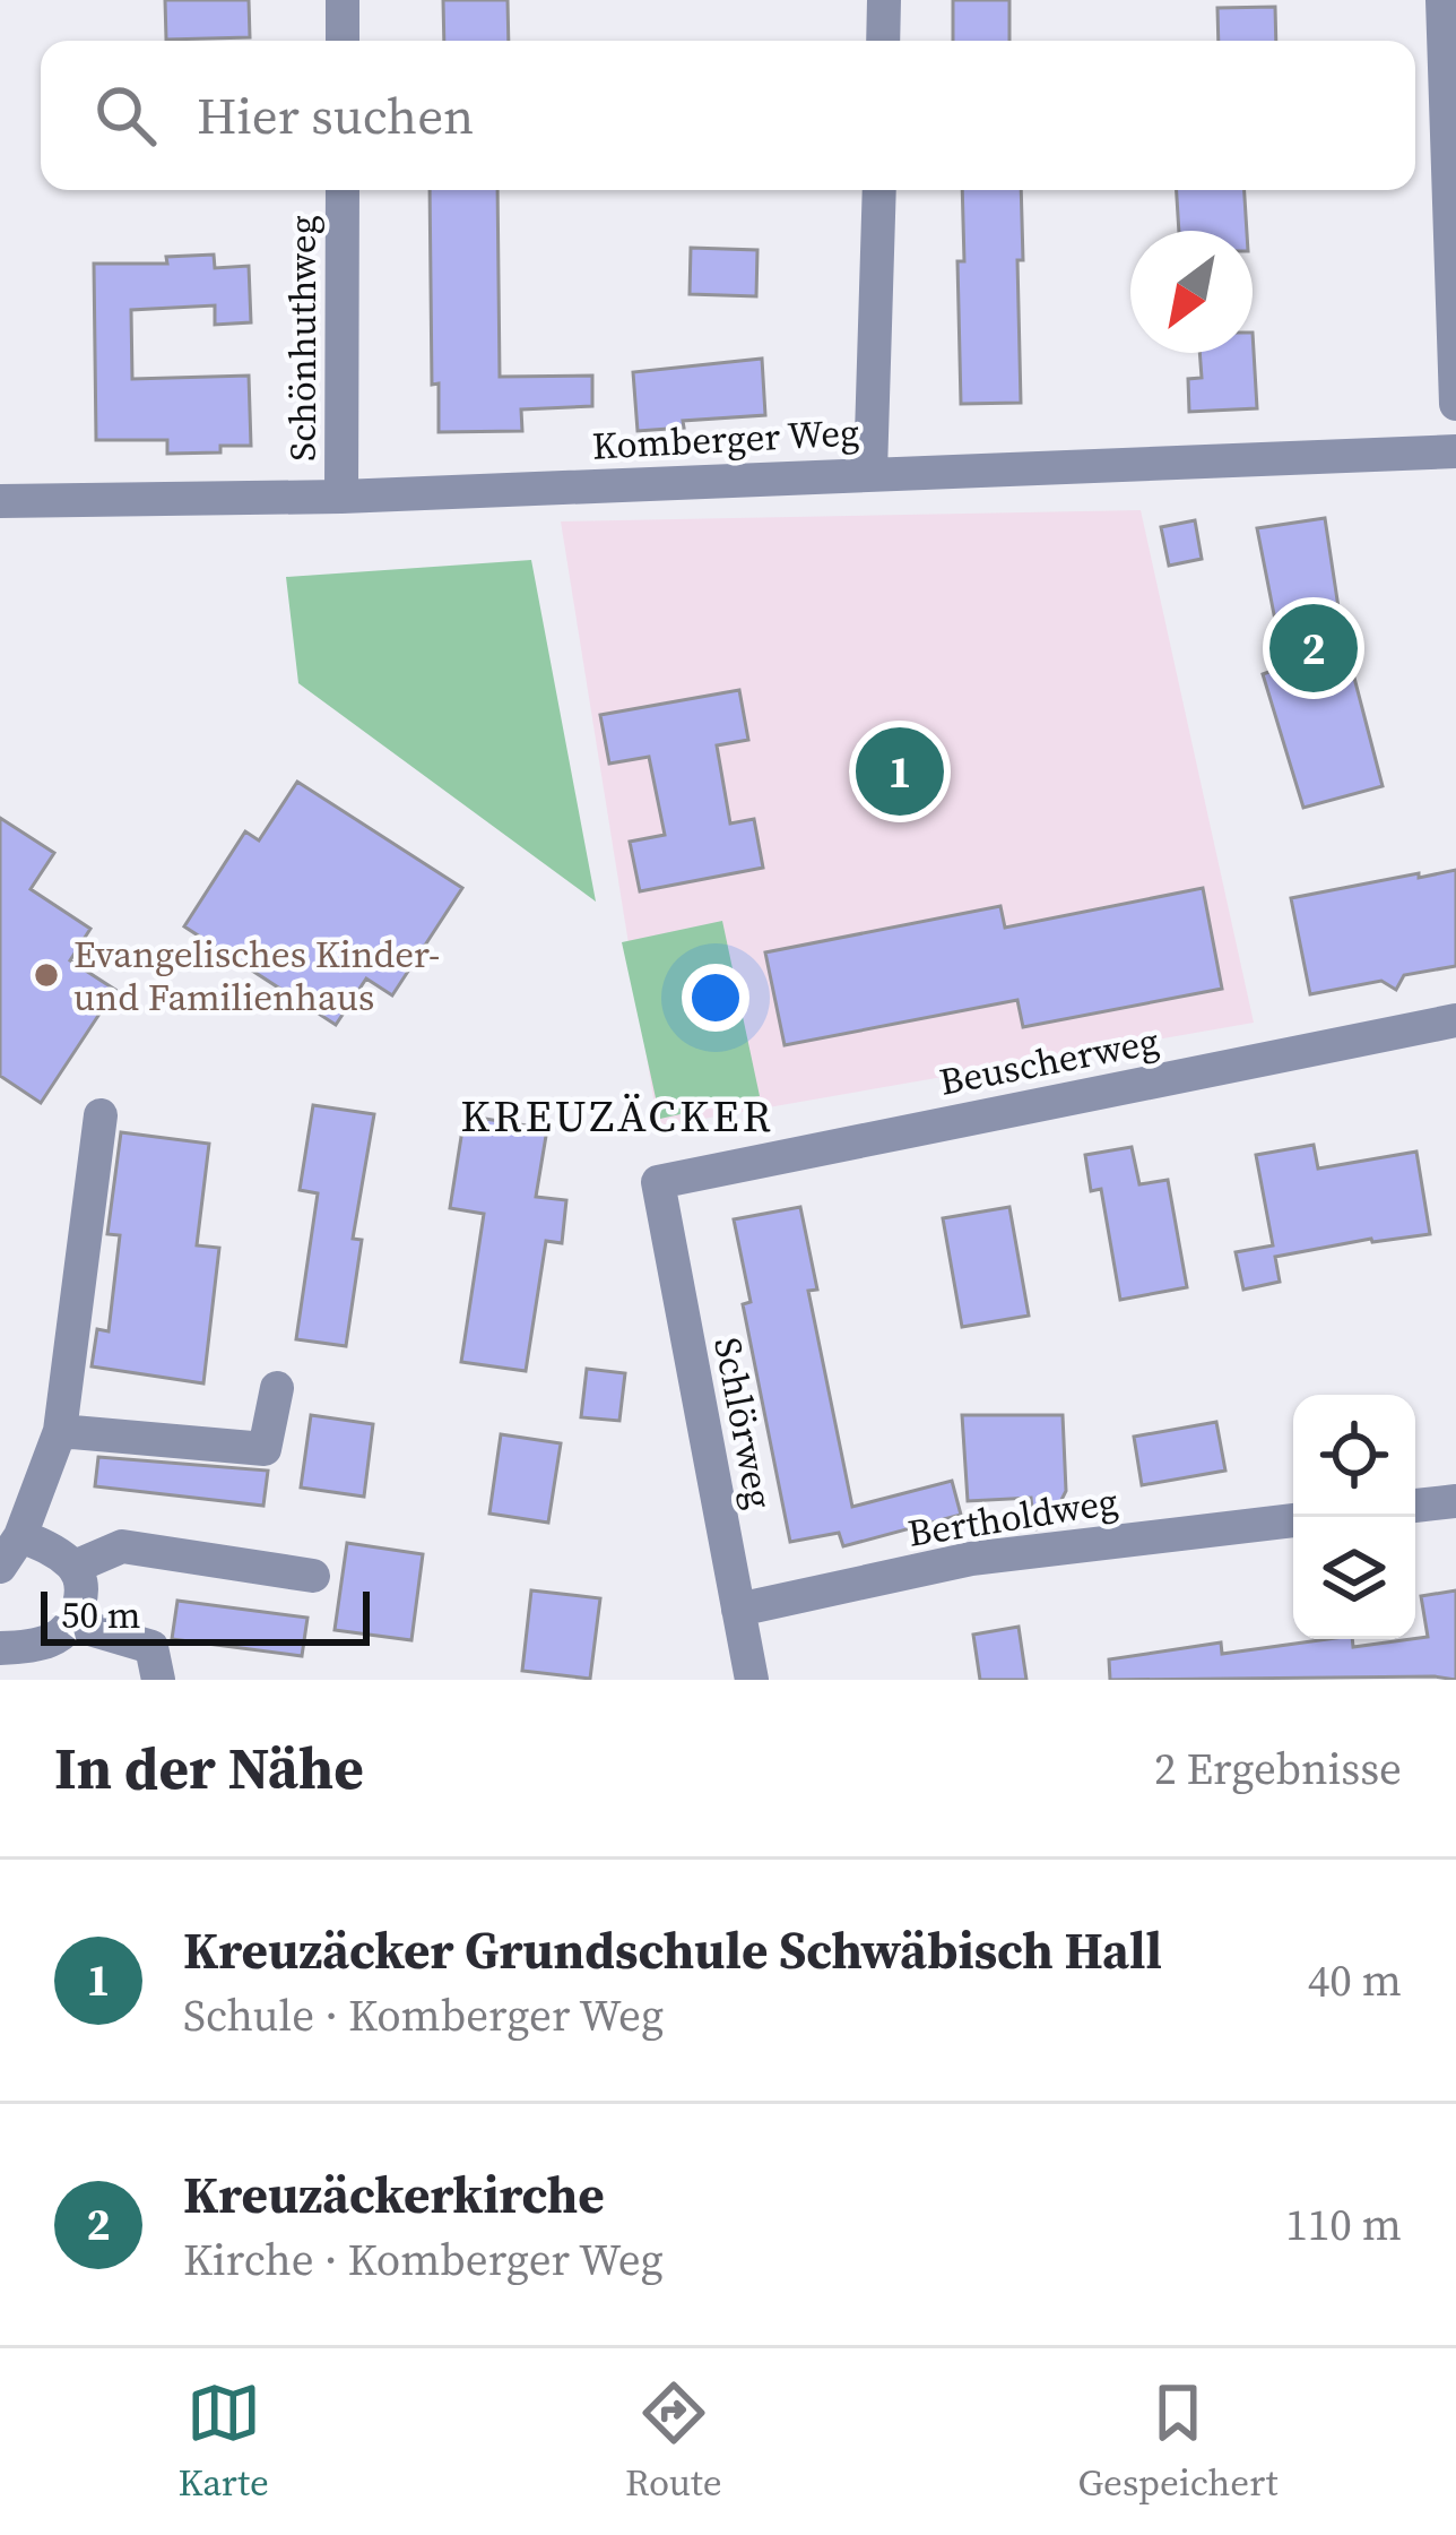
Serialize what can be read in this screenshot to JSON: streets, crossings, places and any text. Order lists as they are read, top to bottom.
{
  "streets": {
    "street": [
      "Schönhuthweg",
      "Komberger Weg",
      "Beuscherweg",
      "Schlörweg",
      "Bertholdweg"
    ]
  },
  "crossings": [
    ["Schönhuthweg", "Komberger Weg"],
    ["Beuscherweg", "Schlörweg"],
    ["Schlörweg", "Bertholdweg"]
  ],
  "districts": ["KREUZÄCKER"],
  "places": ["Evangelisches Kinder- und Familienhaus"],
  "scale_bar": "50 m",
  "north": "bottom left",
  "page": {
    "search": "Hier suchen",
    "pins": ["2", "1"],
    "scale": "50 m",
    "heading": ["In der Nähe", "2 Ergebnisse"],
    "list": [
      {
        "mark": "1",
        "name": "Kreuzäcker Grundschule Schwäbisch Hall",
        "note": "Schule · Komberger Weg",
        "value": "40 m"
      },
      {
        "mark": "2",
        "name": "Kreuzäckerkirche",
        "note": "Kirche · Komberger Weg",
        "value": "110 m"
      }
    ],
    "nav": ["Karte", "Route", "Gespeichert"]
  }
}
